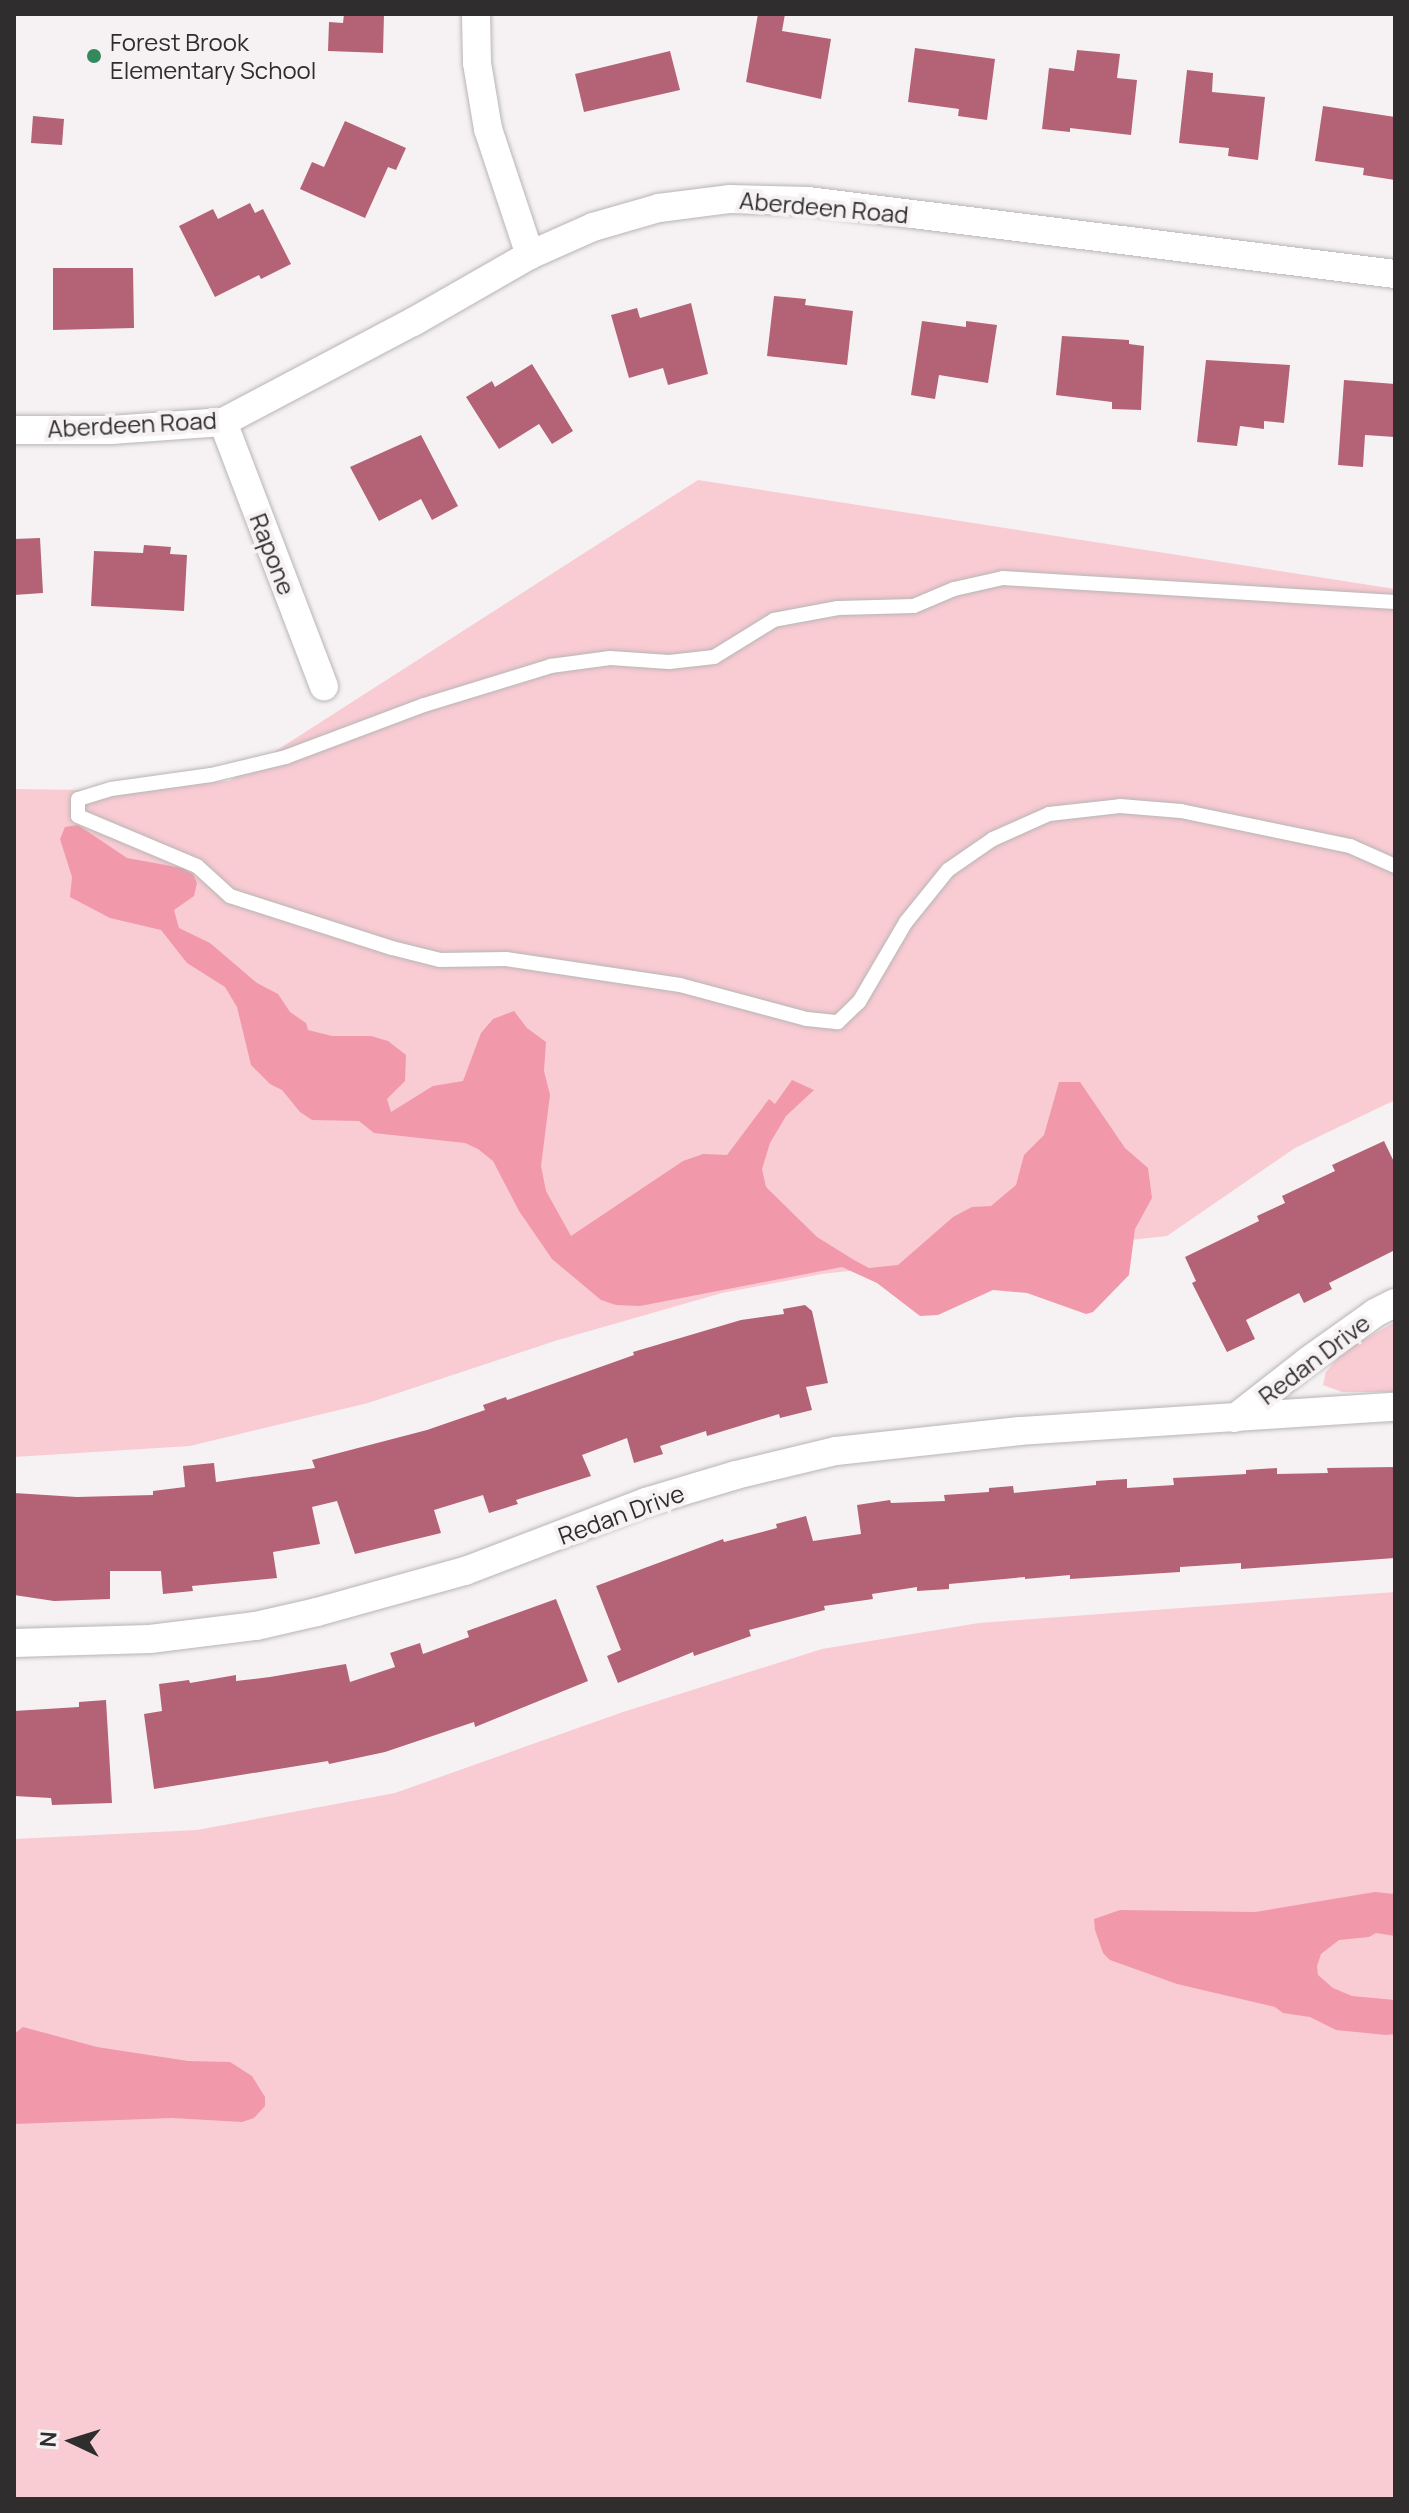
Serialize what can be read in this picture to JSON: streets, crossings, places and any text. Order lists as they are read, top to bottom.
{
  "streets": {
    "street": ["Aberdeen Road", "Rapone", "Redan Drive"]
  },
  "crossings": [
    ["Aberdeen Road", "Rapone"]
  ],
  "places": ["Forest Brook Elementary School"],
  "north": "left"
}
